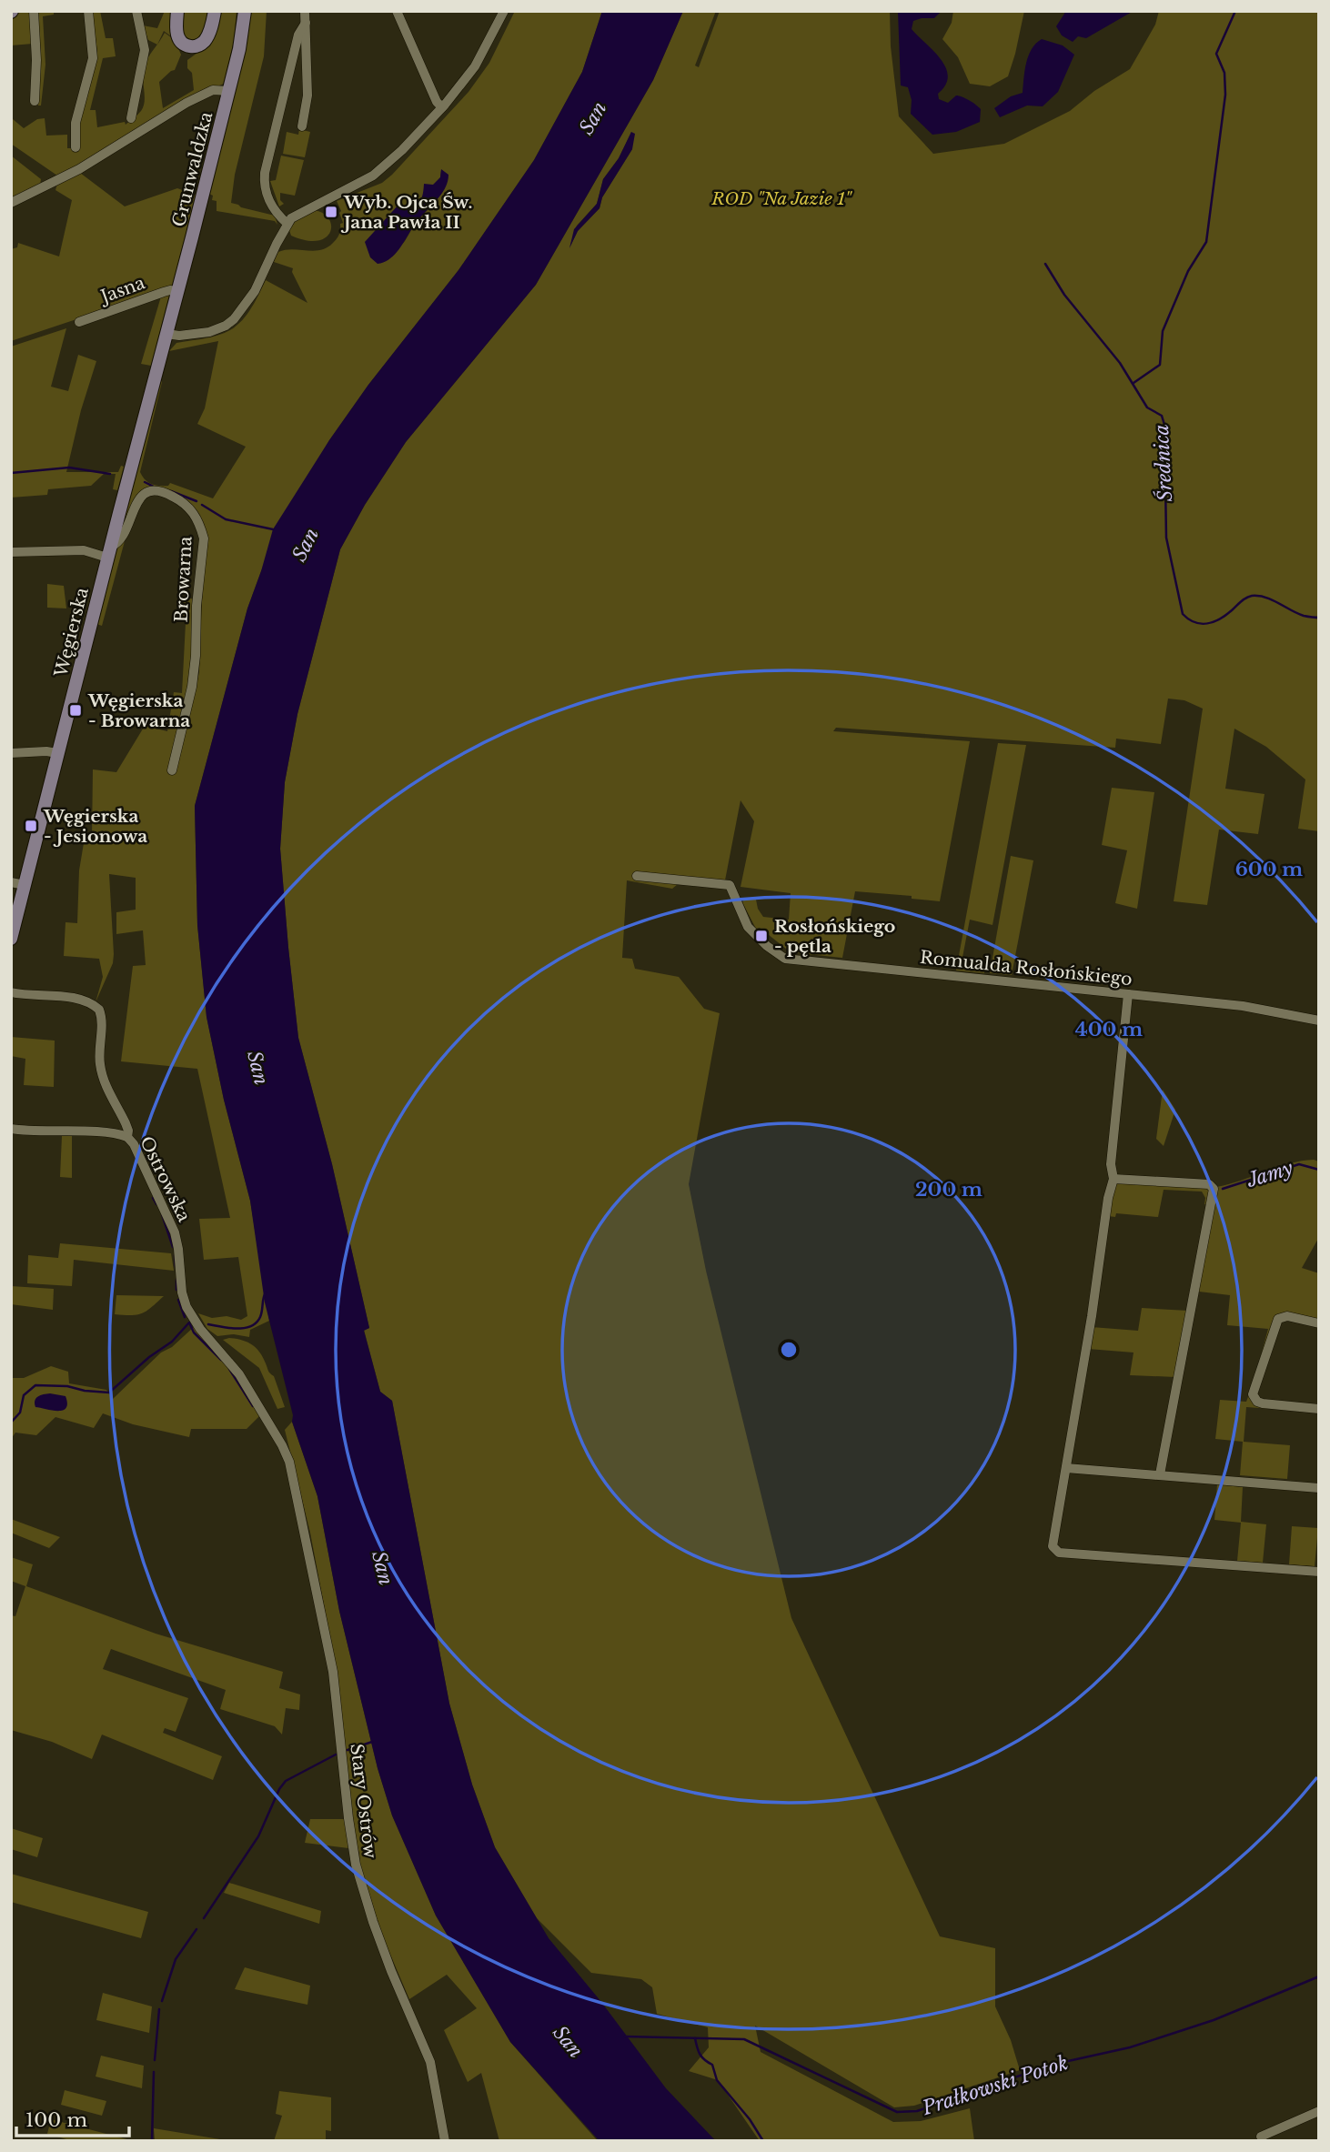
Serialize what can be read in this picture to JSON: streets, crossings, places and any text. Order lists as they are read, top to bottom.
{
  "streets": {
    "main road": ["Grunwaldzka", "Węgierska"],
    "street": [
      "Jasna",
      "Browarna",
      "Romualda Rosłońskiego",
      "Ostrowska",
      "Stary Ostrów"
    ]
  },
  "crossings": [
    ["Grunwaldzka", "Jasna"],
    ["Grunwaldzka", "Węgierska"],
    ["Browarna", "Węgierska"],
    ["Ostrowska", "Stary Ostrów"]
  ],
  "water": [
    "San",
    "Średnica",
    "Jamy",
    "Prałkowski Potok"
  ],
  "parks": ["ROD \"Na Jazie 1\""],
  "places": {
    "transit": [
      "Wyb. Ojca Św. Jana Pawła II",
      "Węgierska - Browarna",
      "Węgierska - Jesionowa",
      "Rosłońskiego - pętla"
    ]
  },
  "scale_bar": "100 m",
  "rings": ["600 m", "400 m", "200 m"]
}
